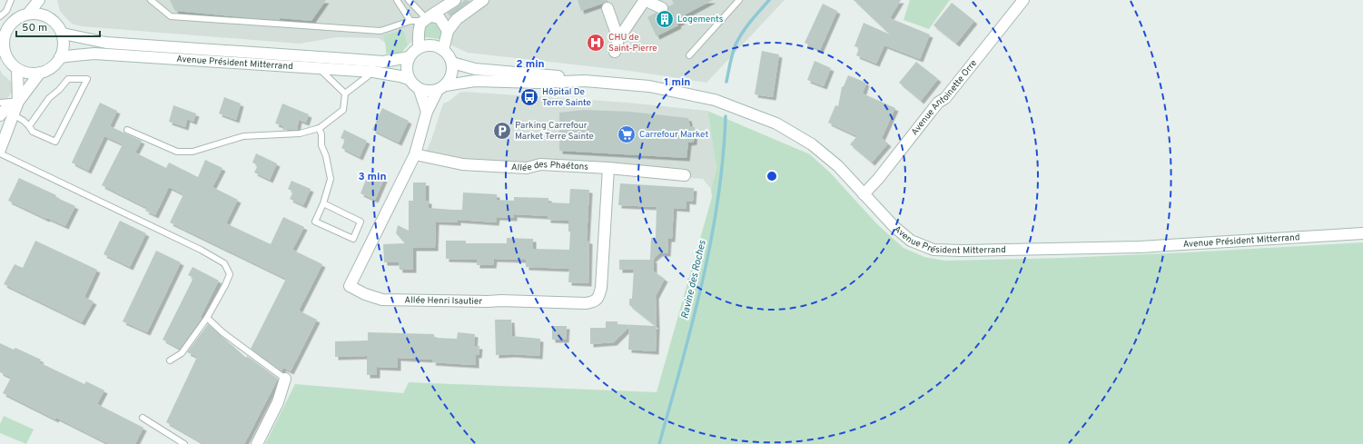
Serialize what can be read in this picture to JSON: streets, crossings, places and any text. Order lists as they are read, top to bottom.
{
  "streets": {
    "main road": [
      "Avenue Président Mitterrand",
      "Avenue Antoinette Orre",
      "Allée des Phaétons",
      "Allée Henri Isautier"
    ]
  },
  "crossings": [
    ["Avenue Président Mitterrand", "Avenue Antoinette Orre"],
    ["Avenue Président Mitterrand", "Allée Henri Isautier"],
    ["Allée des Phaétons", "Allée Henri Isautier"]
  ],
  "water": ["Ravine des Roches"],
  "places": {
    "building": ["Logements"],
    "hospital": ["CHU de Saint-Pierre"],
    "bus stop": ["Hôpital De Terre Sainte"],
    "parking": ["Parking Carrefour Market Terre Sainte"],
    "supermarket": ["Carrefour Market"]
  },
  "scale_bar": "50 m",
  "rings": ["2 min", "1 min", "3 min"]
}
